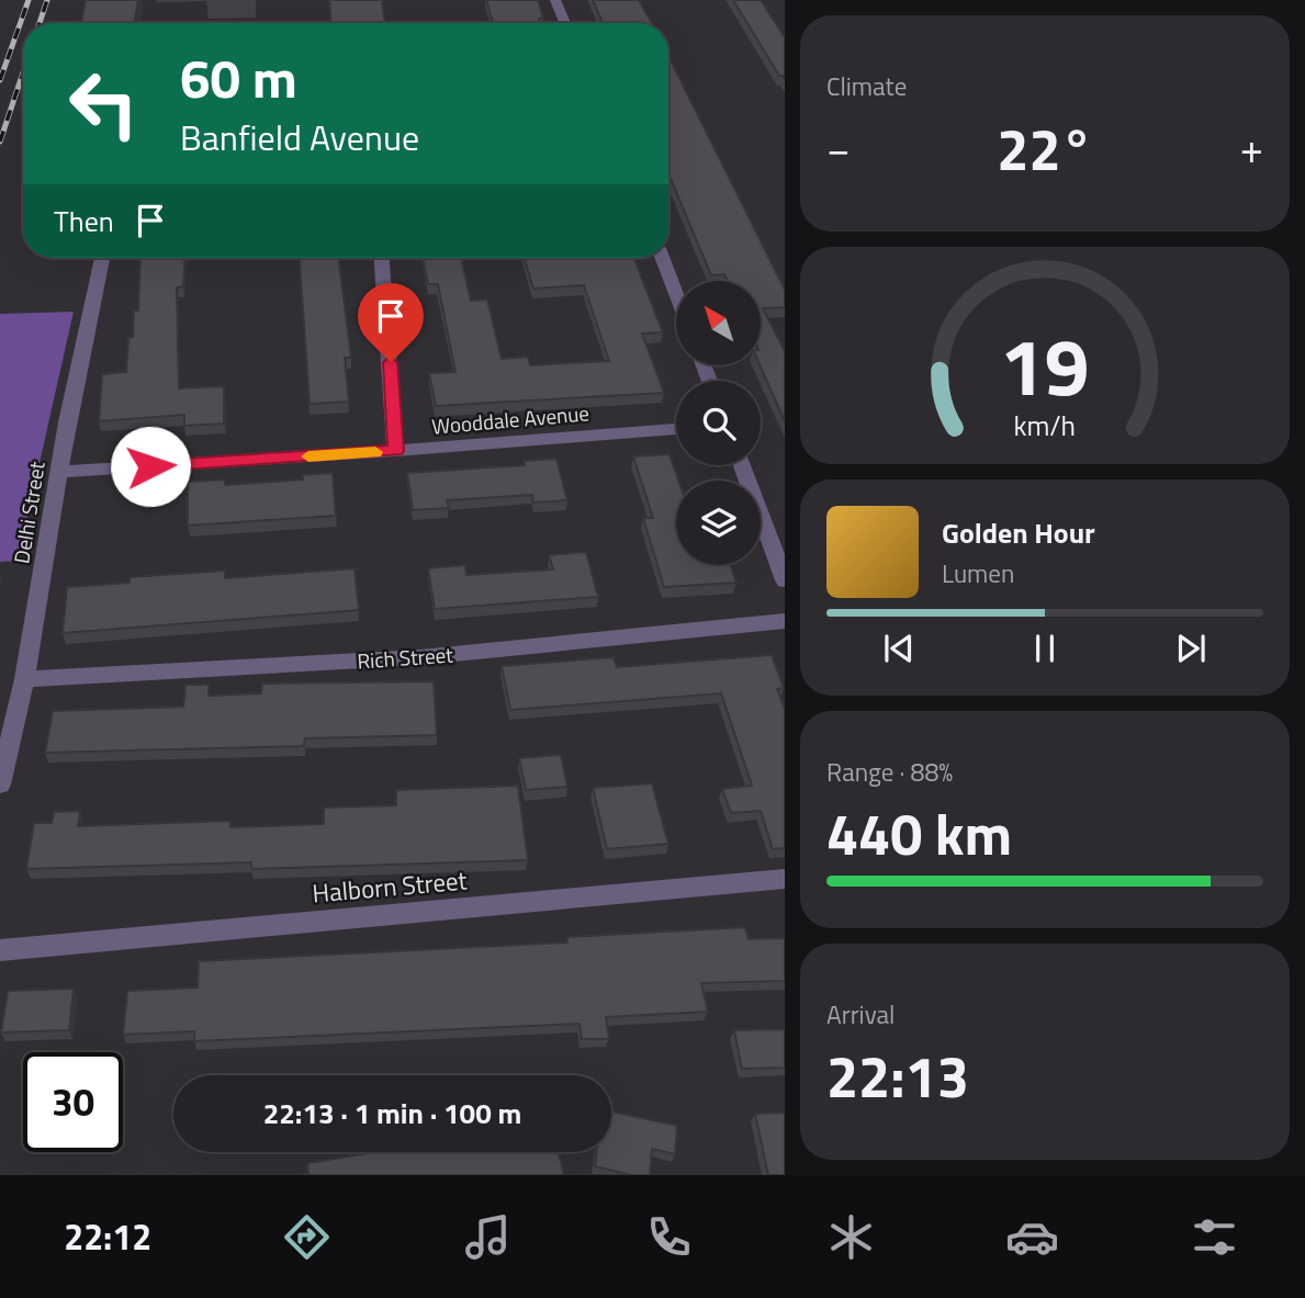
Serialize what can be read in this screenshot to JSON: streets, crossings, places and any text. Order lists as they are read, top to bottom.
{
  "streets": {
    "street": [
      "Wooddale Avenue",
      "Delhi Street",
      "Rich Street",
      "Halborn Street"
    ]
  },
  "crossings": [
    ["Wooddale Avenue", "Delhi Street"],
    ["Delhi Street", "Rich Street"]
  ],
  "north": "top left",
  "page": {
    "tile": [
      "Climate",
      ["Range · 88%", "440 km"],
      ["Arrival", "22:13"]
    ],
    "turn": ["60 m", "Banfield Avenue"],
    "heat": ["−", "22°", "+"],
    "then": "Then",
    "song": ["Golden Hour", "Lumen"],
    "limit": "30",
    "trip": "22:13 · 1 min · 100 m",
    "tabs": "22:12",
    "gauge": ["19", "km/h"]
  }
}
